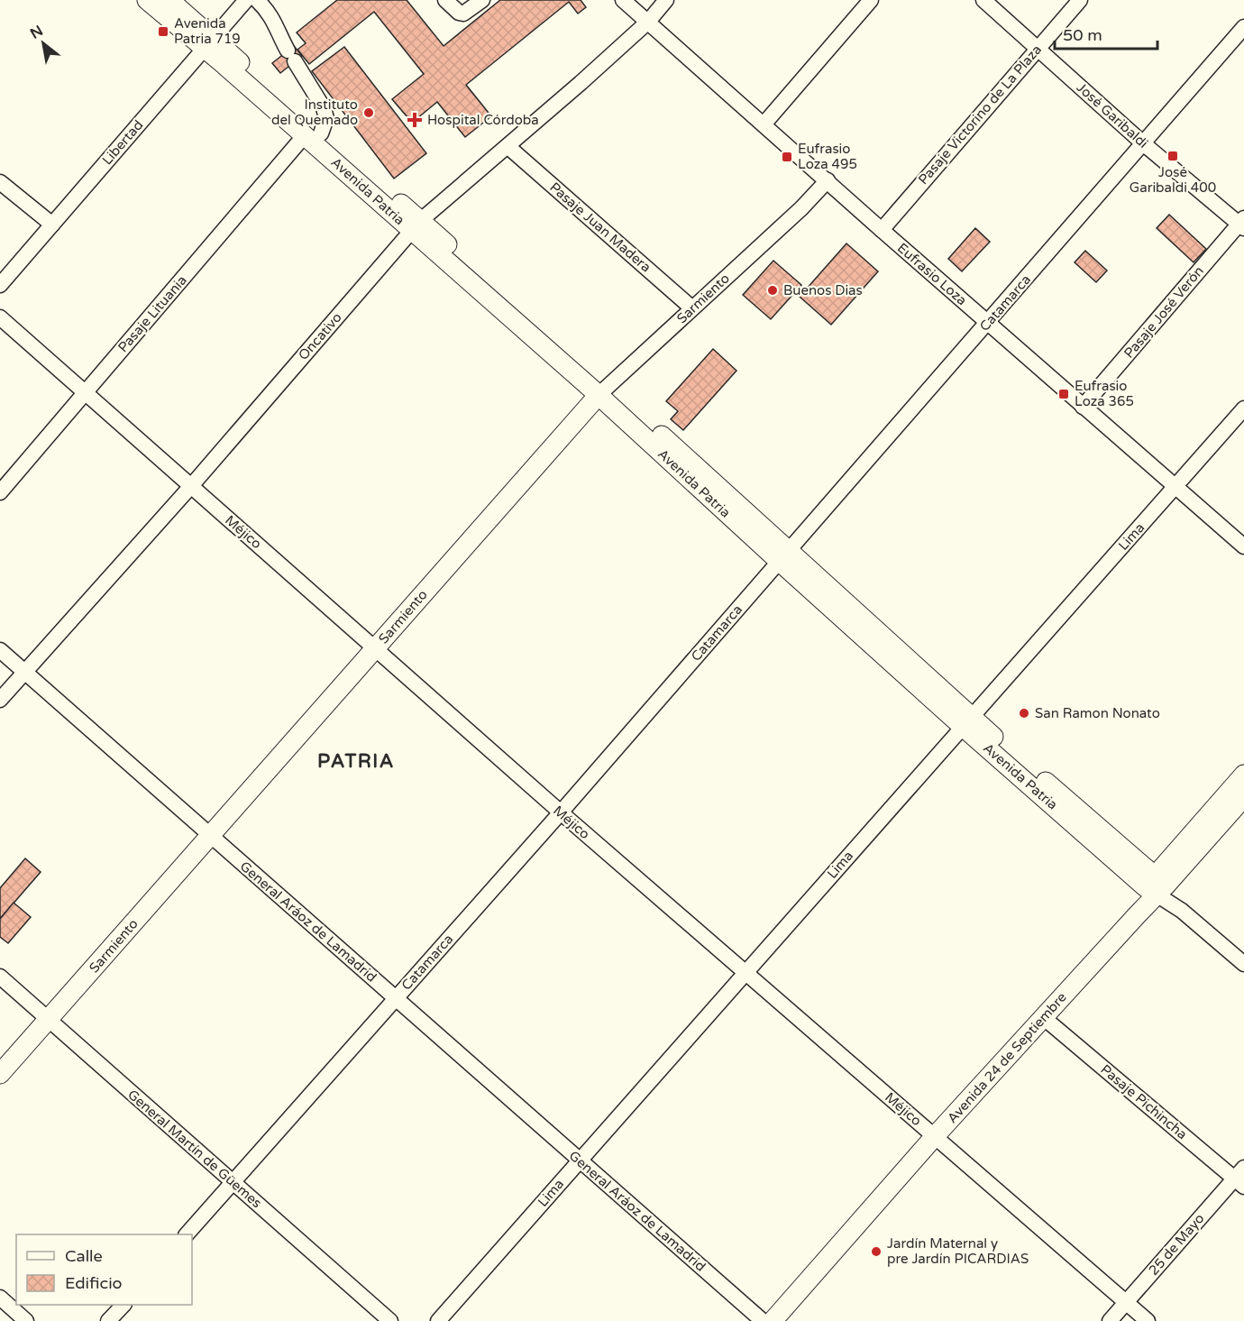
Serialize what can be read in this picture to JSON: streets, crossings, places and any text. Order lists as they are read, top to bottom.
{
  "streets": {
    "main road": ["Avenida Patria", "Sarmiento", "Avenida 24 de Septiembre"],
    "street": [
      "Pasaje Victorino de La Plaza",
      "José Garibaldi",
      "Libertad",
      "Pasaje Juan Madera",
      "Eufrasio Loza",
      "Catamarca",
      "Pasaje José Verón",
      "Pasaje Lituania",
      "Oncativo",
      "Méjico",
      "Lima",
      "General Aráoz de Lamadrid",
      "Pasaje Pichincha",
      "General Martín de Güemes",
      "25 de Mayo"
    ]
  },
  "crossings": [
    ["Pasaje Victorino de La Plaza", "José Garibaldi"],
    ["Pasaje Victorino de La Plaza", "Eufrasio Loza"],
    ["José Garibaldi", "Catamarca"],
    ["José Garibaldi", "Pasaje José Verón"],
    ["Libertad", "Avenida Patria"],
    ["Avenida Patria", "Sarmiento"],
    ["Avenida Patria", "Catamarca"],
    ["Avenida Patria", "Pasaje Lituania"],
    ["Avenida Patria", "Oncativo"],
    ["Avenida Patria", "Lima"],
    ["Avenida Patria", "Avenida 24 de Septiembre"],
    ["Pasaje Juan Madera", "Sarmiento"],
    ["Pasaje Juan Madera", "Oncativo"],
    ["Eufrasio Loza", "Sarmiento"],
    ["Eufrasio Loza", "Catamarca"],
    ["Eufrasio Loza", "Pasaje José Verón"],
    ["Eufrasio Loza", "Oncativo"],
    ["Eufrasio Loza", "Lima"],
    ["Sarmiento", "Méjico"],
    ["Sarmiento", "General Aráoz de Lamadrid"],
    ["Sarmiento", "General Martín de Güemes"],
    ["Catamarca", "Méjico"],
    ["Catamarca", "General Aráoz de Lamadrid"],
    ["Catamarca", "General Martín de Güemes"],
    ["Pasaje Lituania", "Méjico"],
    ["Oncativo", "Méjico"],
    ["Oncativo", "General Aráoz de Lamadrid"],
    ["Méjico", "Lima"],
    ["Méjico", "Avenida 24 de Septiembre"],
    ["Méjico", "25 de Mayo"],
    ["Lima", "General Aráoz de Lamadrid"],
    ["Avenida 24 de Septiembre", "Pasaje Pichincha"],
    ["Pasaje Pichincha", "25 de Mayo"]
  ],
  "districts": ["PATRIA"],
  "places": {
    "transit": [
      "Avenida Patria 719",
      "José Garibaldi 400",
      "Eufrasio Loza 495",
      "Eufrasio Loza 365"
    ],
    "other": [
      "Instituto del Quemado",
      "Buenos Dias",
      "San Ramon Nonato",
      "Jardín Maternal y pre Jardín PICARDIAS"
    ],
    "health": ["Hospital Córdoba"]
  },
  "legend": ["Calle", "Edificio"],
  "scale_bar": "50 m",
  "north": "top left"
}
